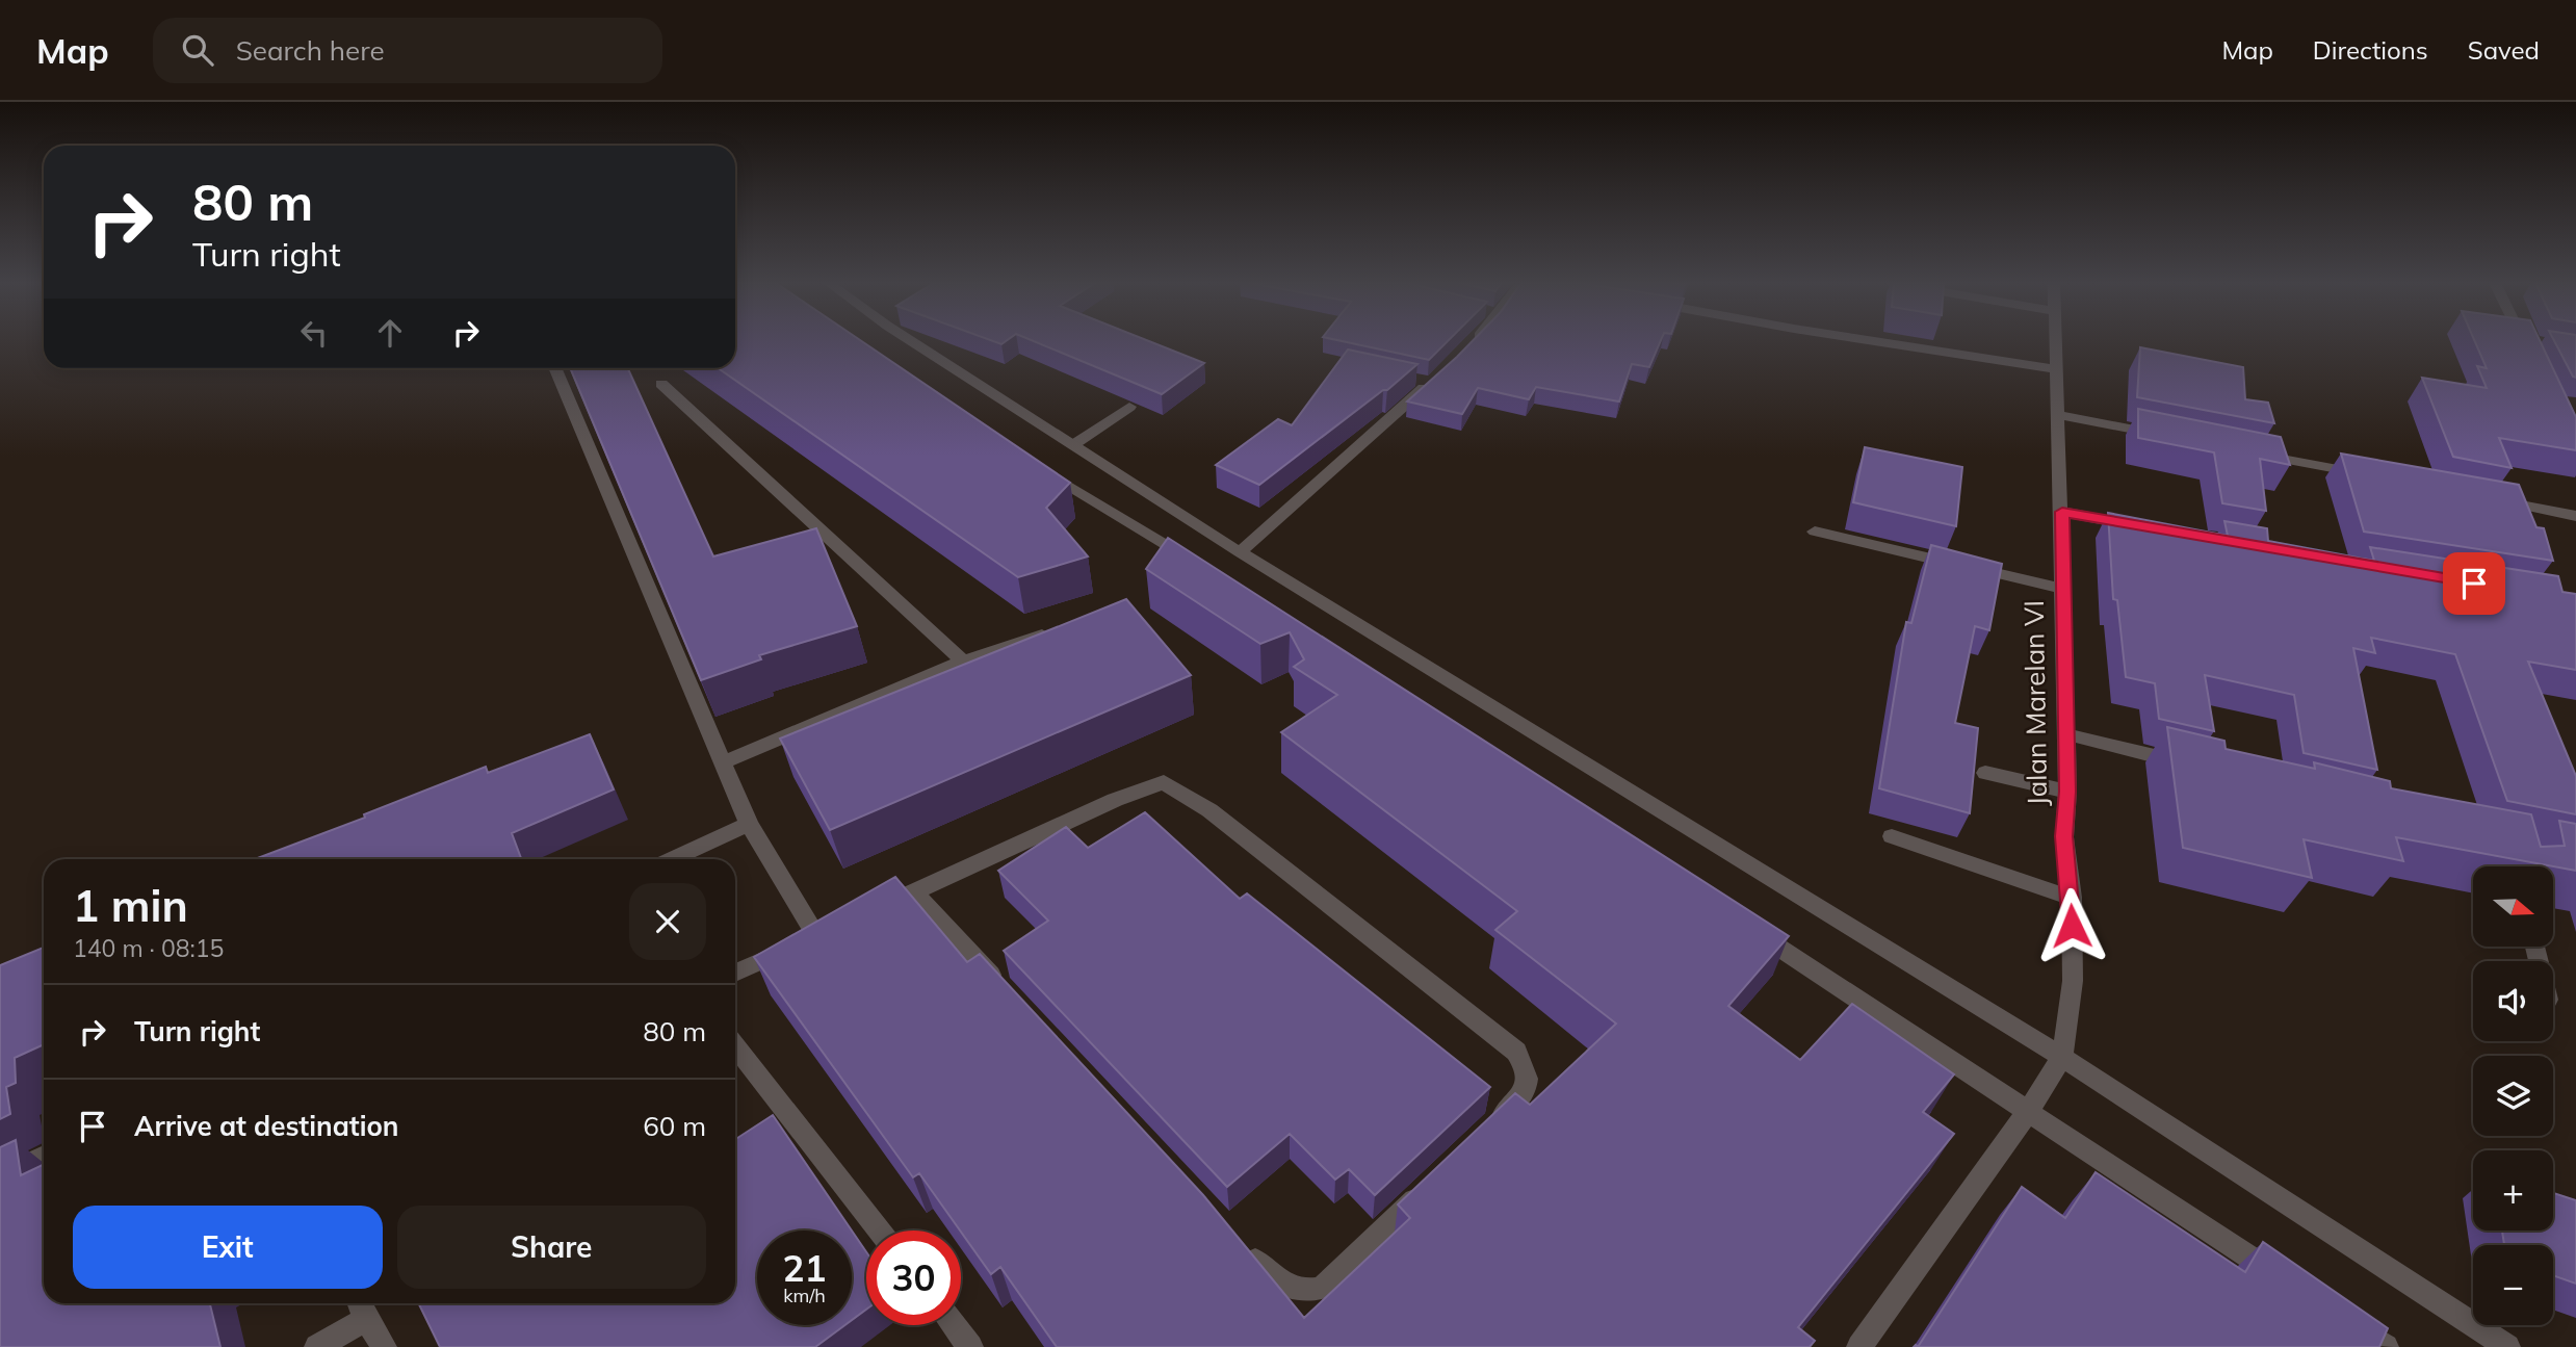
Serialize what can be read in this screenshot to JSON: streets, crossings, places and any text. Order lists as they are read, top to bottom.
{
  "streets": {
    "street": ["Jalan Marelan VI"]
  },
  "north": "right",
  "page": {
    "header": "Map",
    "search": "Search here",
    "nav": ["Map", "Directions", "Saved"],
    "turn": ["80 m", "Turn right"],
    "heading": ["1 min", "140 m · 08:15"],
    "map_buttons": ["+", "−"],
    "list": [
      {
        "name": "Turn right",
        "value": "80 m"
      },
      {
        "name": "Arrive at destination",
        "value": "60 m"
      }
    ],
    "buttons": ["Exit", "Share"],
    "speed": "21 km/h",
    "limit": "30"
  }
}
